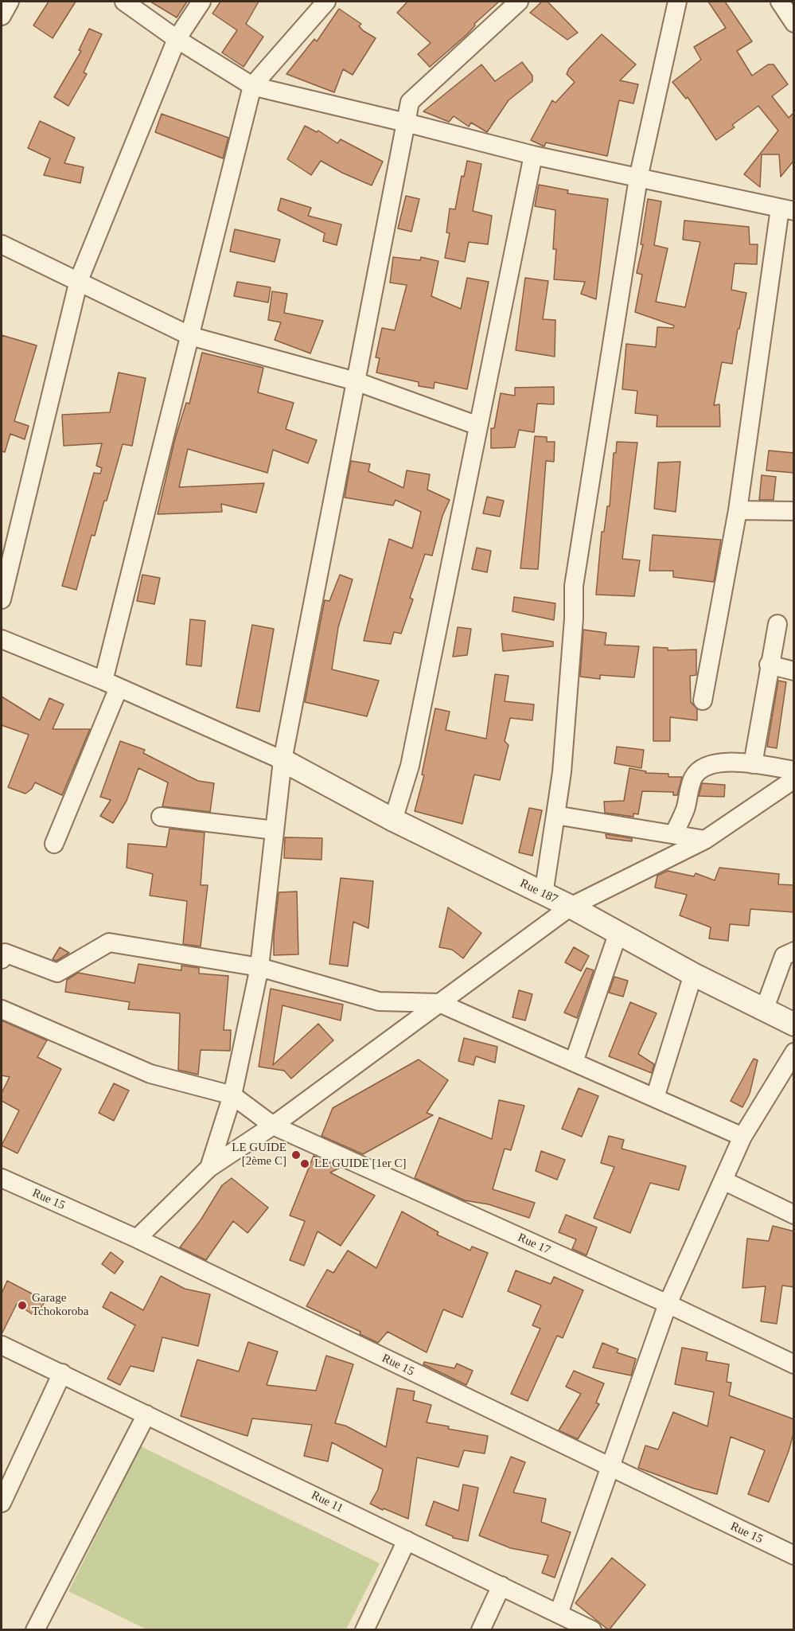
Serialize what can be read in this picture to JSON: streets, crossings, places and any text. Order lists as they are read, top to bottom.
{
  "streets": {
    "street": [
      "Rue 187",
      "Rue 15",
      "Rue 17",
      "Rue 11"
    ]
  },
  "places": ["LE GUIDE [2ème C]", "LE GUIDE [1er C]", "Garage Tchokoroba"]
}
